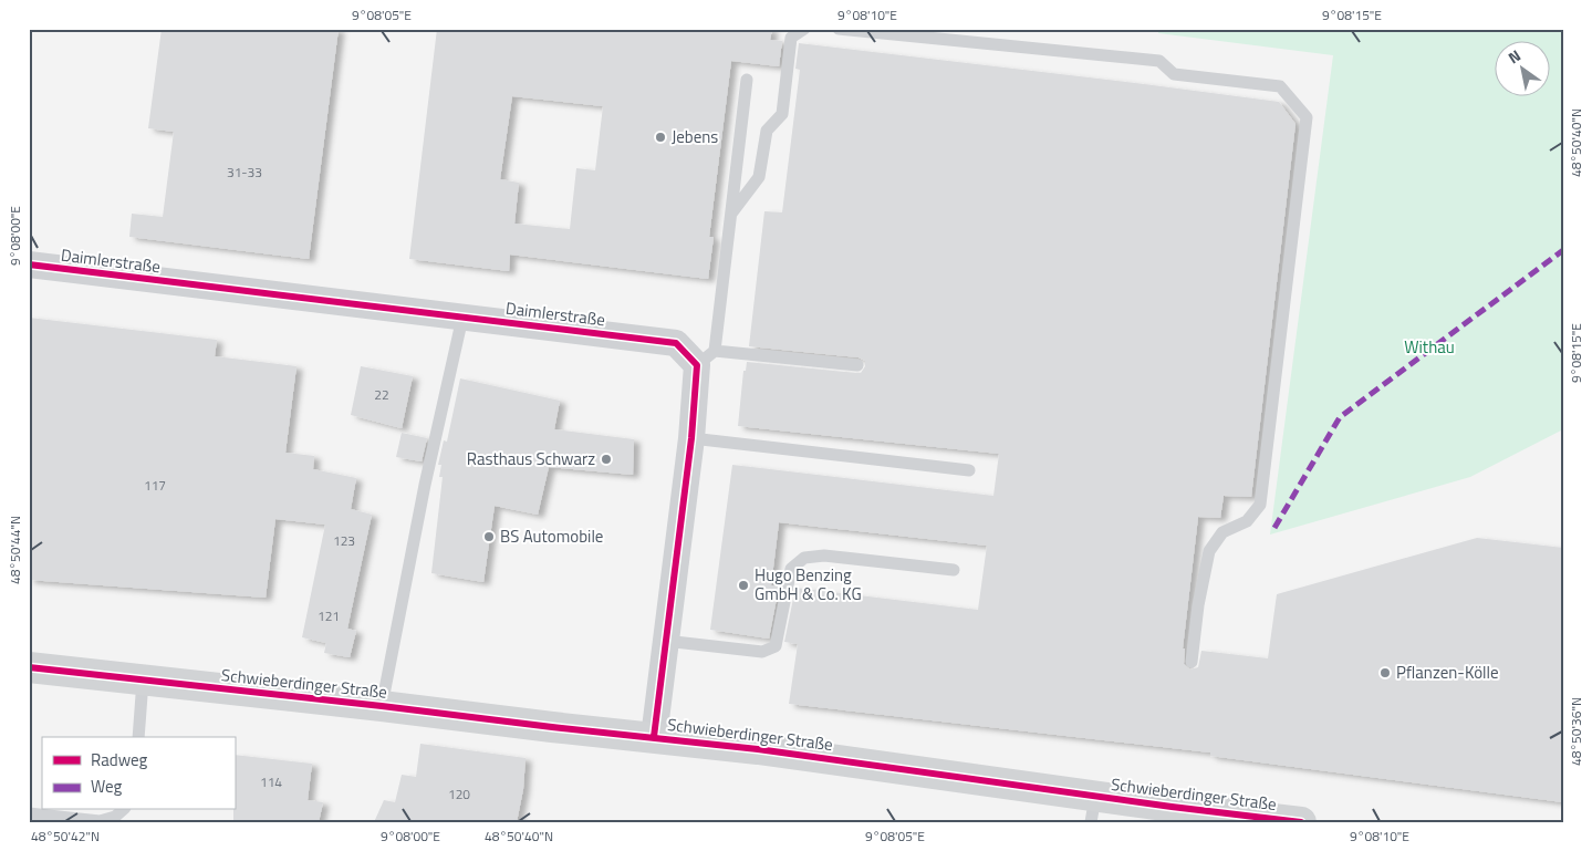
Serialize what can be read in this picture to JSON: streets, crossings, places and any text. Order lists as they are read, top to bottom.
{
  "streets": {
    "street": ["Daimlerstraße", "Schwieberdinger Straße"]
  },
  "parks": ["Withau"],
  "places": [
    "Jebens",
    "Rasthaus Schwarz",
    "BS Automobile",
    "Hugo Benzing GmbH & Co. KG",
    "Pflanzen-Kölle"
  ],
  "house_numbers": [
    "31-33",
    "22",
    "117",
    "123",
    "121",
    "114",
    "120"
  ],
  "legend": ["Radweg", "Weg"],
  "north": "top left",
  "coordinates": [
    "9°08'05\"E",
    "9°08'10\"E",
    "9°08'15\"E",
    "48°50'40\"N",
    "9°08'00\"E",
    "48°50'44\"N",
    "48°50'36\"N",
    "48°50'42\"N"
  ]
}
